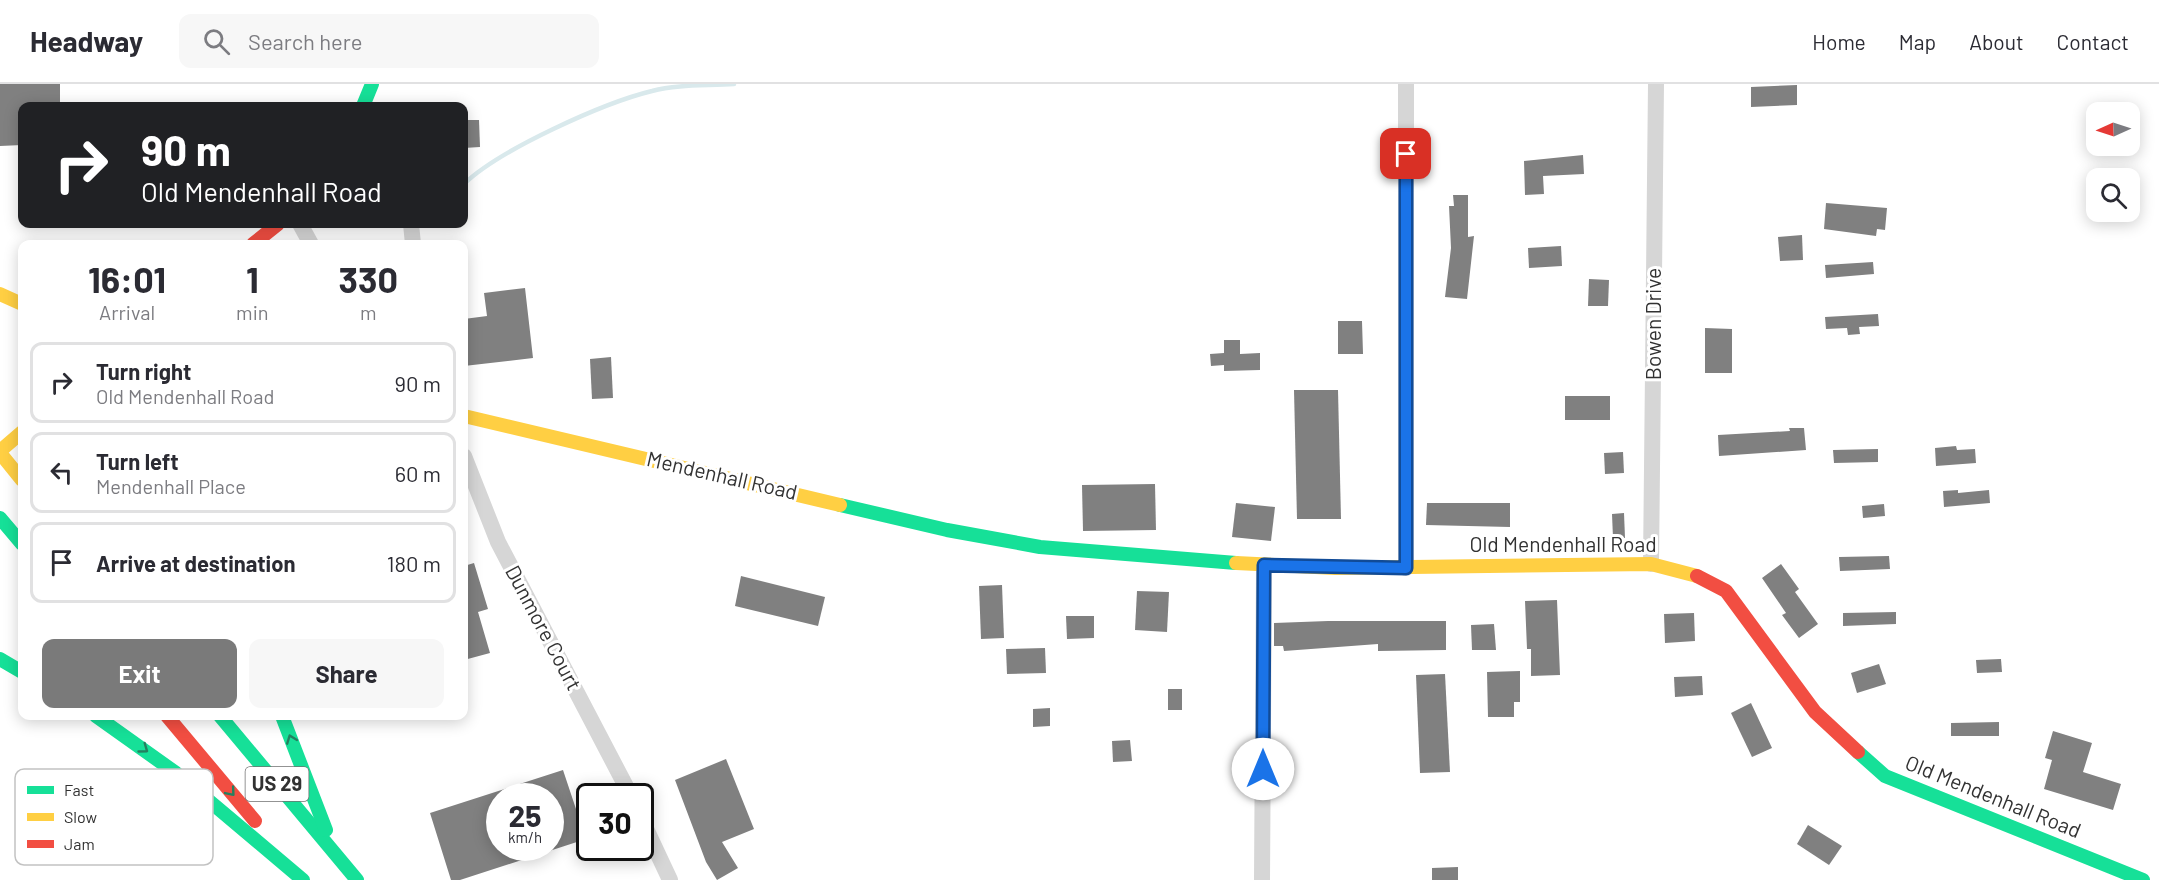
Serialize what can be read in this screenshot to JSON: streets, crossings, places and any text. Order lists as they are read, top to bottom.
{
  "streets": {
    "main road": ["Mendenhall Road", "Old Mendenhall Road", "US 29"],
    "street": ["Bowen Drive", "Dunmore Court"]
  },
  "crossings": [
    ["Bowen Drive", "Old Mendenhall Road"],
    ["Mendenhall Road", "Old Mendenhall Road"]
  ],
  "legend": ["Fast", "Slow", "Jam"],
  "north": "left",
  "page": {
    "header": "Headway",
    "search": "Search here",
    "nav": [
      "Home",
      "Map",
      "About",
      "Contact"
    ],
    "turn": ["90 m", "Old Mendenhall Road"],
    "eta": [
      "16:01",
      "Arrival",
      "1",
      "min",
      "330",
      "m"
    ],
    "list": [
      {
        "name": "Turn right",
        "note": "Old Mendenhall Road",
        "value": "90 m"
      },
      {
        "name": "Turn left",
        "note": "Mendenhall Place",
        "value": "60 m"
      },
      {
        "name": "Arrive at destination",
        "value": "180 m"
      }
    ],
    "buttons": ["Exit", "Share"],
    "speed": "25 km/h",
    "limit": "30"
  }
}
